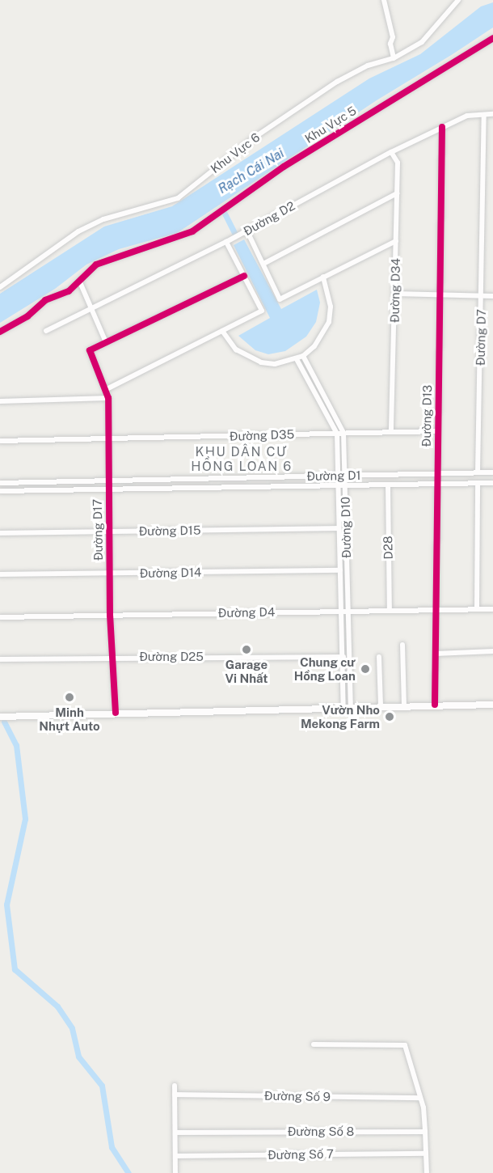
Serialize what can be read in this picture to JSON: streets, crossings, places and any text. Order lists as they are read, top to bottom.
{
  "streets": {
    "street": [
      "Khu Vực 5",
      "Khu Vực 6",
      "Đường D2",
      "Đường D34",
      "Đường D7",
      "Đường D13",
      "Đường D35",
      "Đường D1",
      "Đường D10",
      "Đường D17",
      "Đường D15",
      "D28",
      "Đường D14",
      "Đường D4",
      "Đường D25",
      "Đường Số 9",
      "Đường Số 8",
      "Đường Số 7"
    ]
  },
  "crossings": [
    ["Đường D2", "Đường D34"],
    ["Đường D2", "Đường D7"],
    ["Đường D2", "Đường D13"],
    ["Đường D34", "Đường D35"],
    ["Đường D7", "Đường D1"],
    ["Đường D13", "Đường D35"],
    ["Đường D13", "Đường D1"],
    ["Đường D13", "Đường D4"],
    ["Đường D35", "Đường D10"],
    ["Đường D35", "Đường D17"],
    ["Đường D1", "Đường D10"],
    ["Đường D1", "Đường D17"],
    ["Đường D1", "D28"],
    ["Đường D10", "Đường D15"],
    ["Đường D10", "Đường D14"],
    ["Đường D10", "Đường D4"],
    ["Đường D10", "Đường D25"],
    ["Đường D17", "Đường D15"],
    ["Đường D17", "Đường D14"],
    ["Đường D17", "Đường D4"],
    ["Đường D17", "Đường D25"],
    ["D28", "Đường D4"]
  ],
  "districts": ["KHU DÂN CƯ HỒNG LOAN 6"],
  "water": ["Rạch Cái Nai"],
  "places": [
    "Garage Vi Nhất",
    "Chung cư Hồng Loan",
    "Minh Nhựt Auto",
    "Vườn Nho Mekong Farm"
  ]
}
